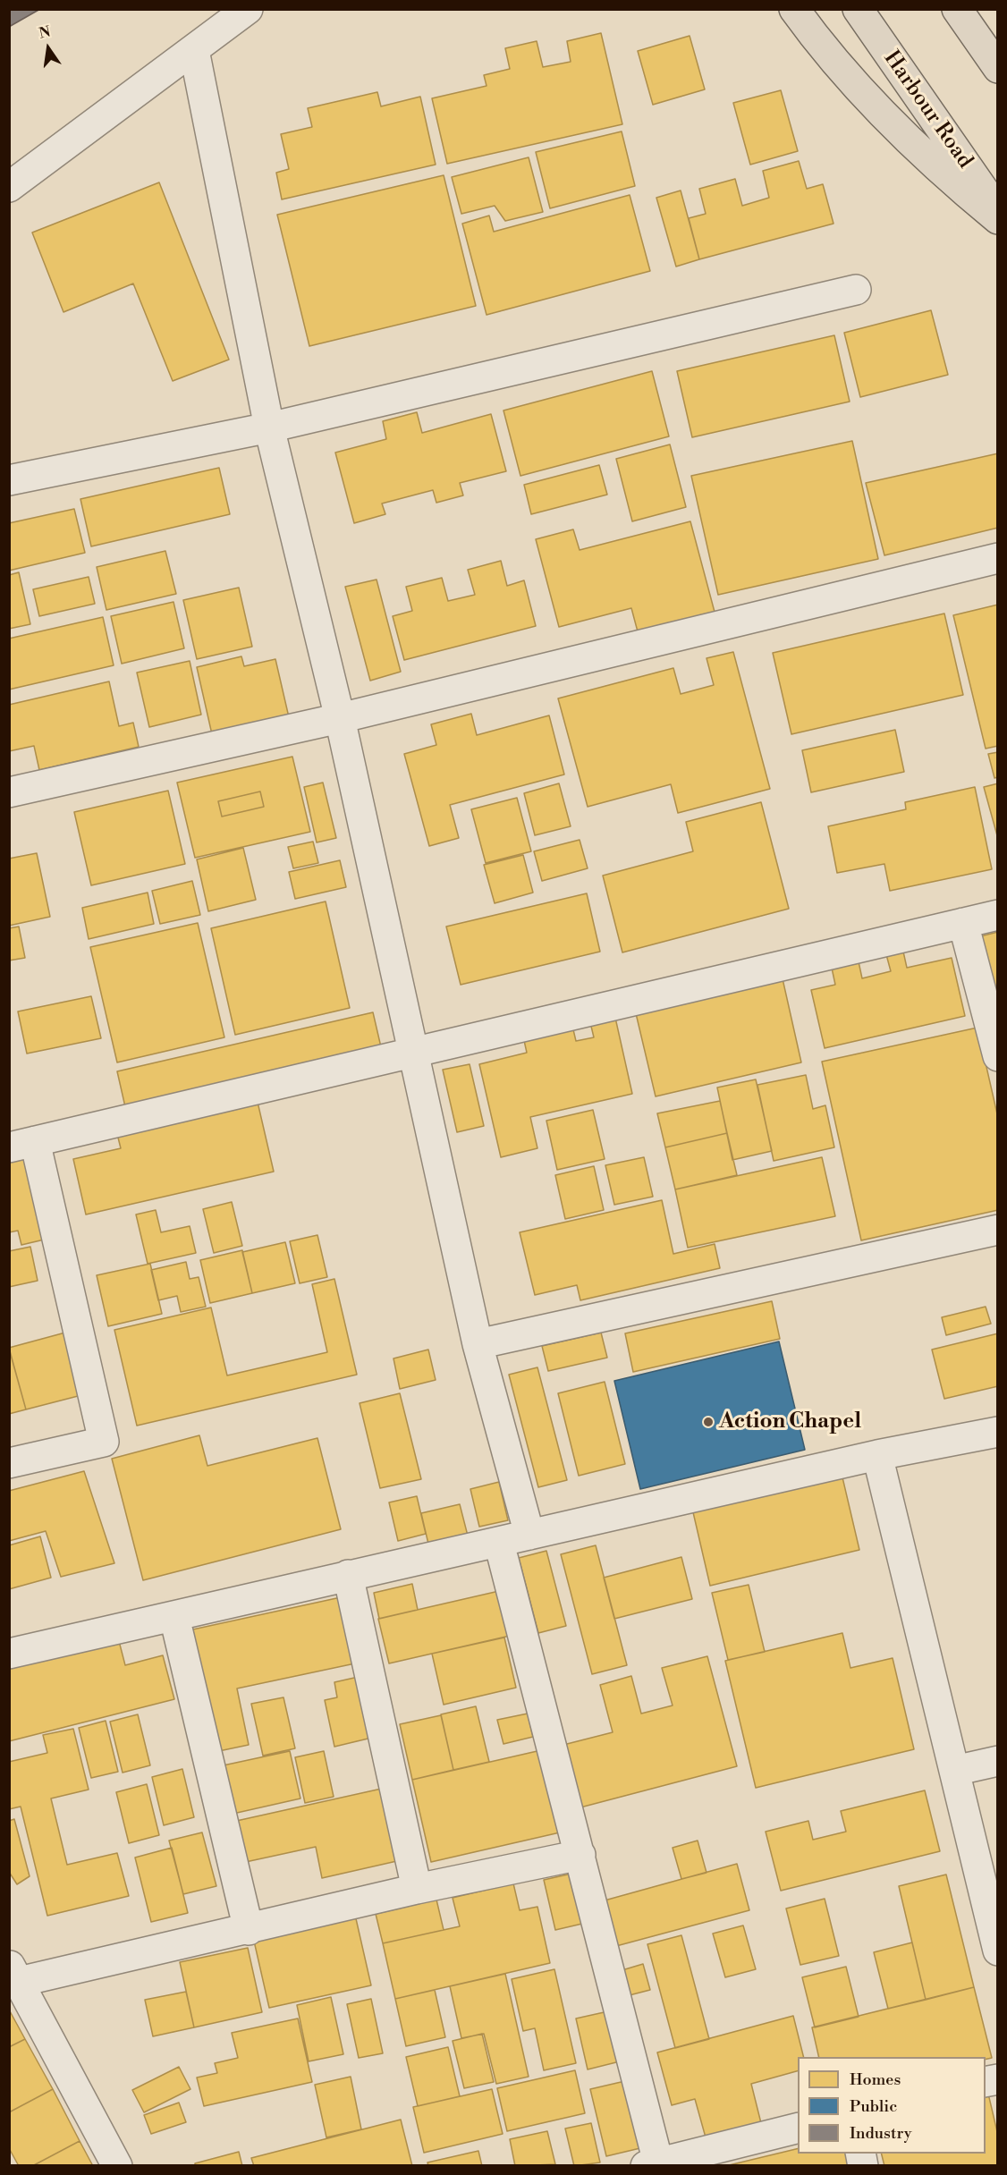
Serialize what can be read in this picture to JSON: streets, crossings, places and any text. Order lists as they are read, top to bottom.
{
  "streets": {
    "highway": ["Harbour Road"]
  },
  "places": ["Action Chapel"],
  "legend": ["Homes", "Public", "Industry"],
  "north": "top"
}
